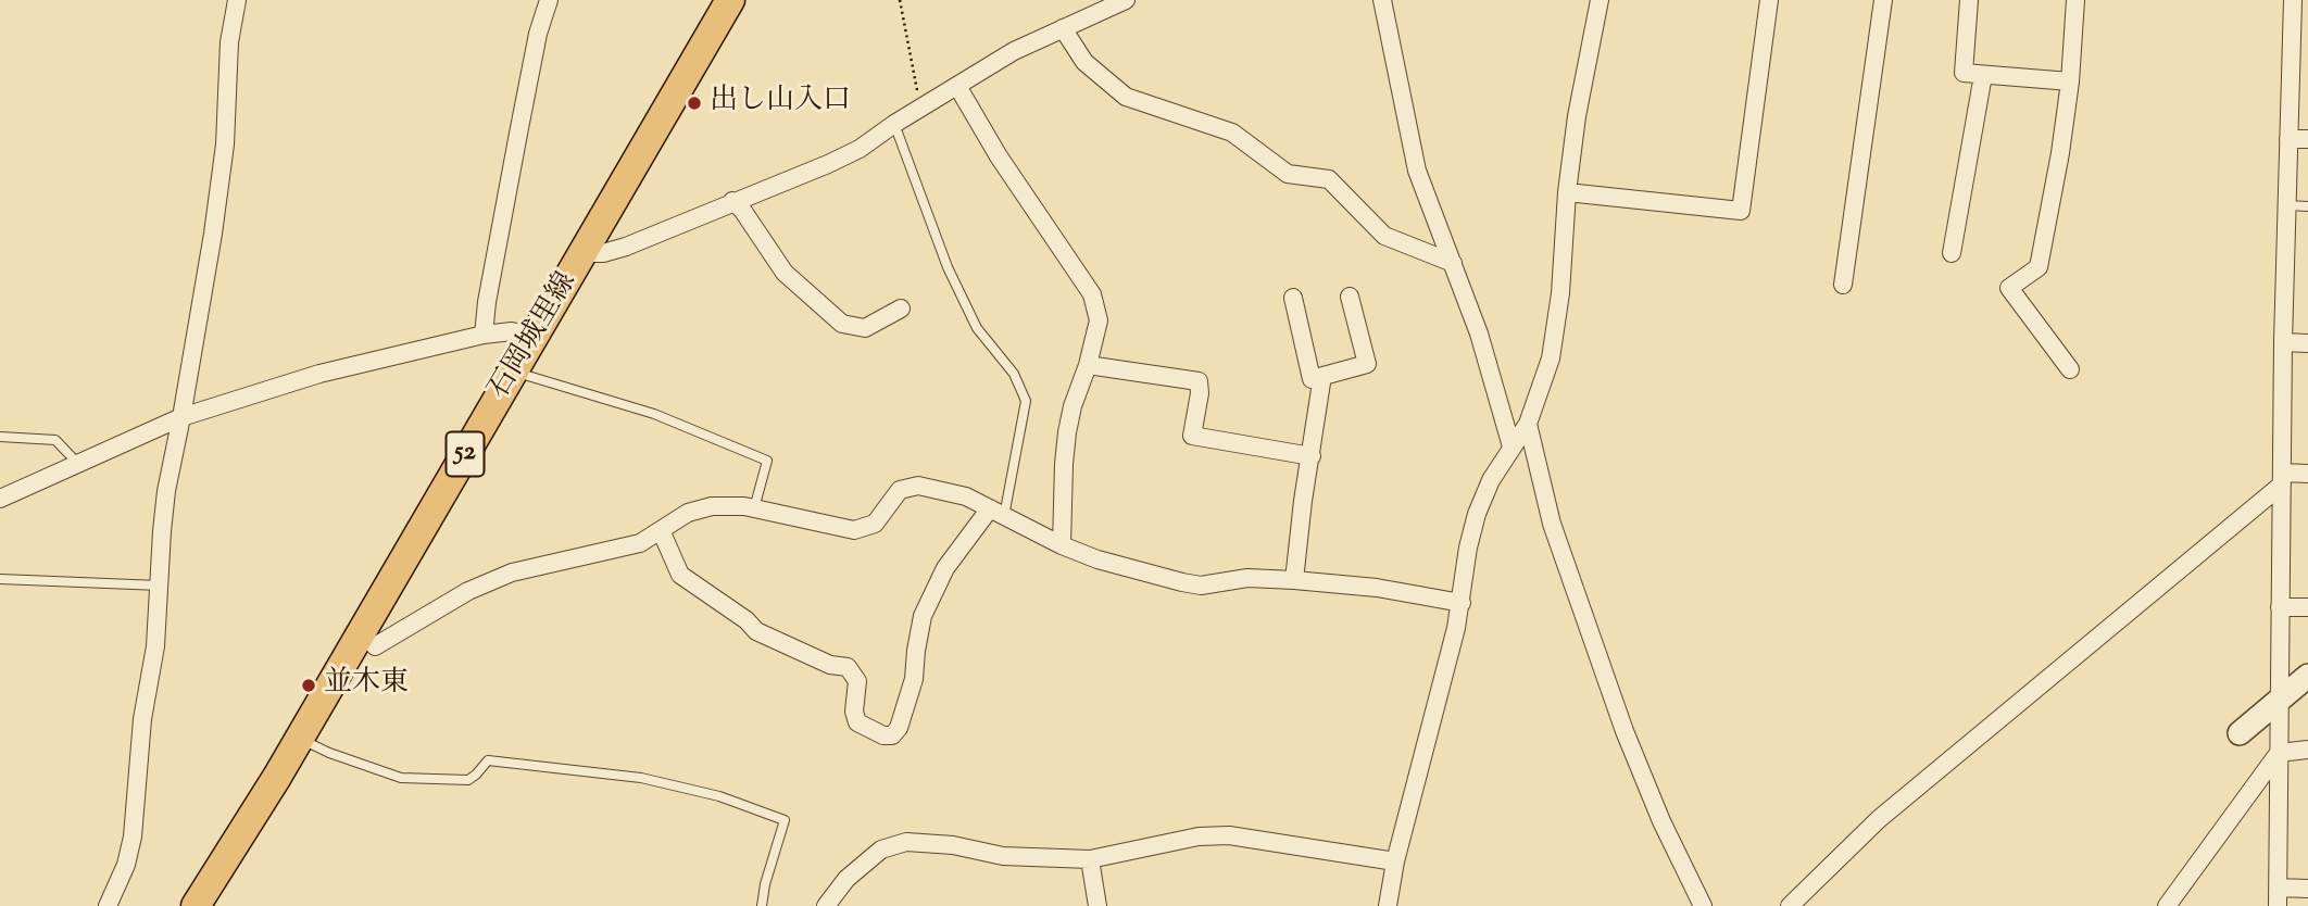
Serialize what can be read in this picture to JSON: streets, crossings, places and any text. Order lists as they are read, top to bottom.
{
  "streets": {
    "main road": ["石岡城里線", "52"]
  },
  "places": ["出し山入口", "並木東"]
}
